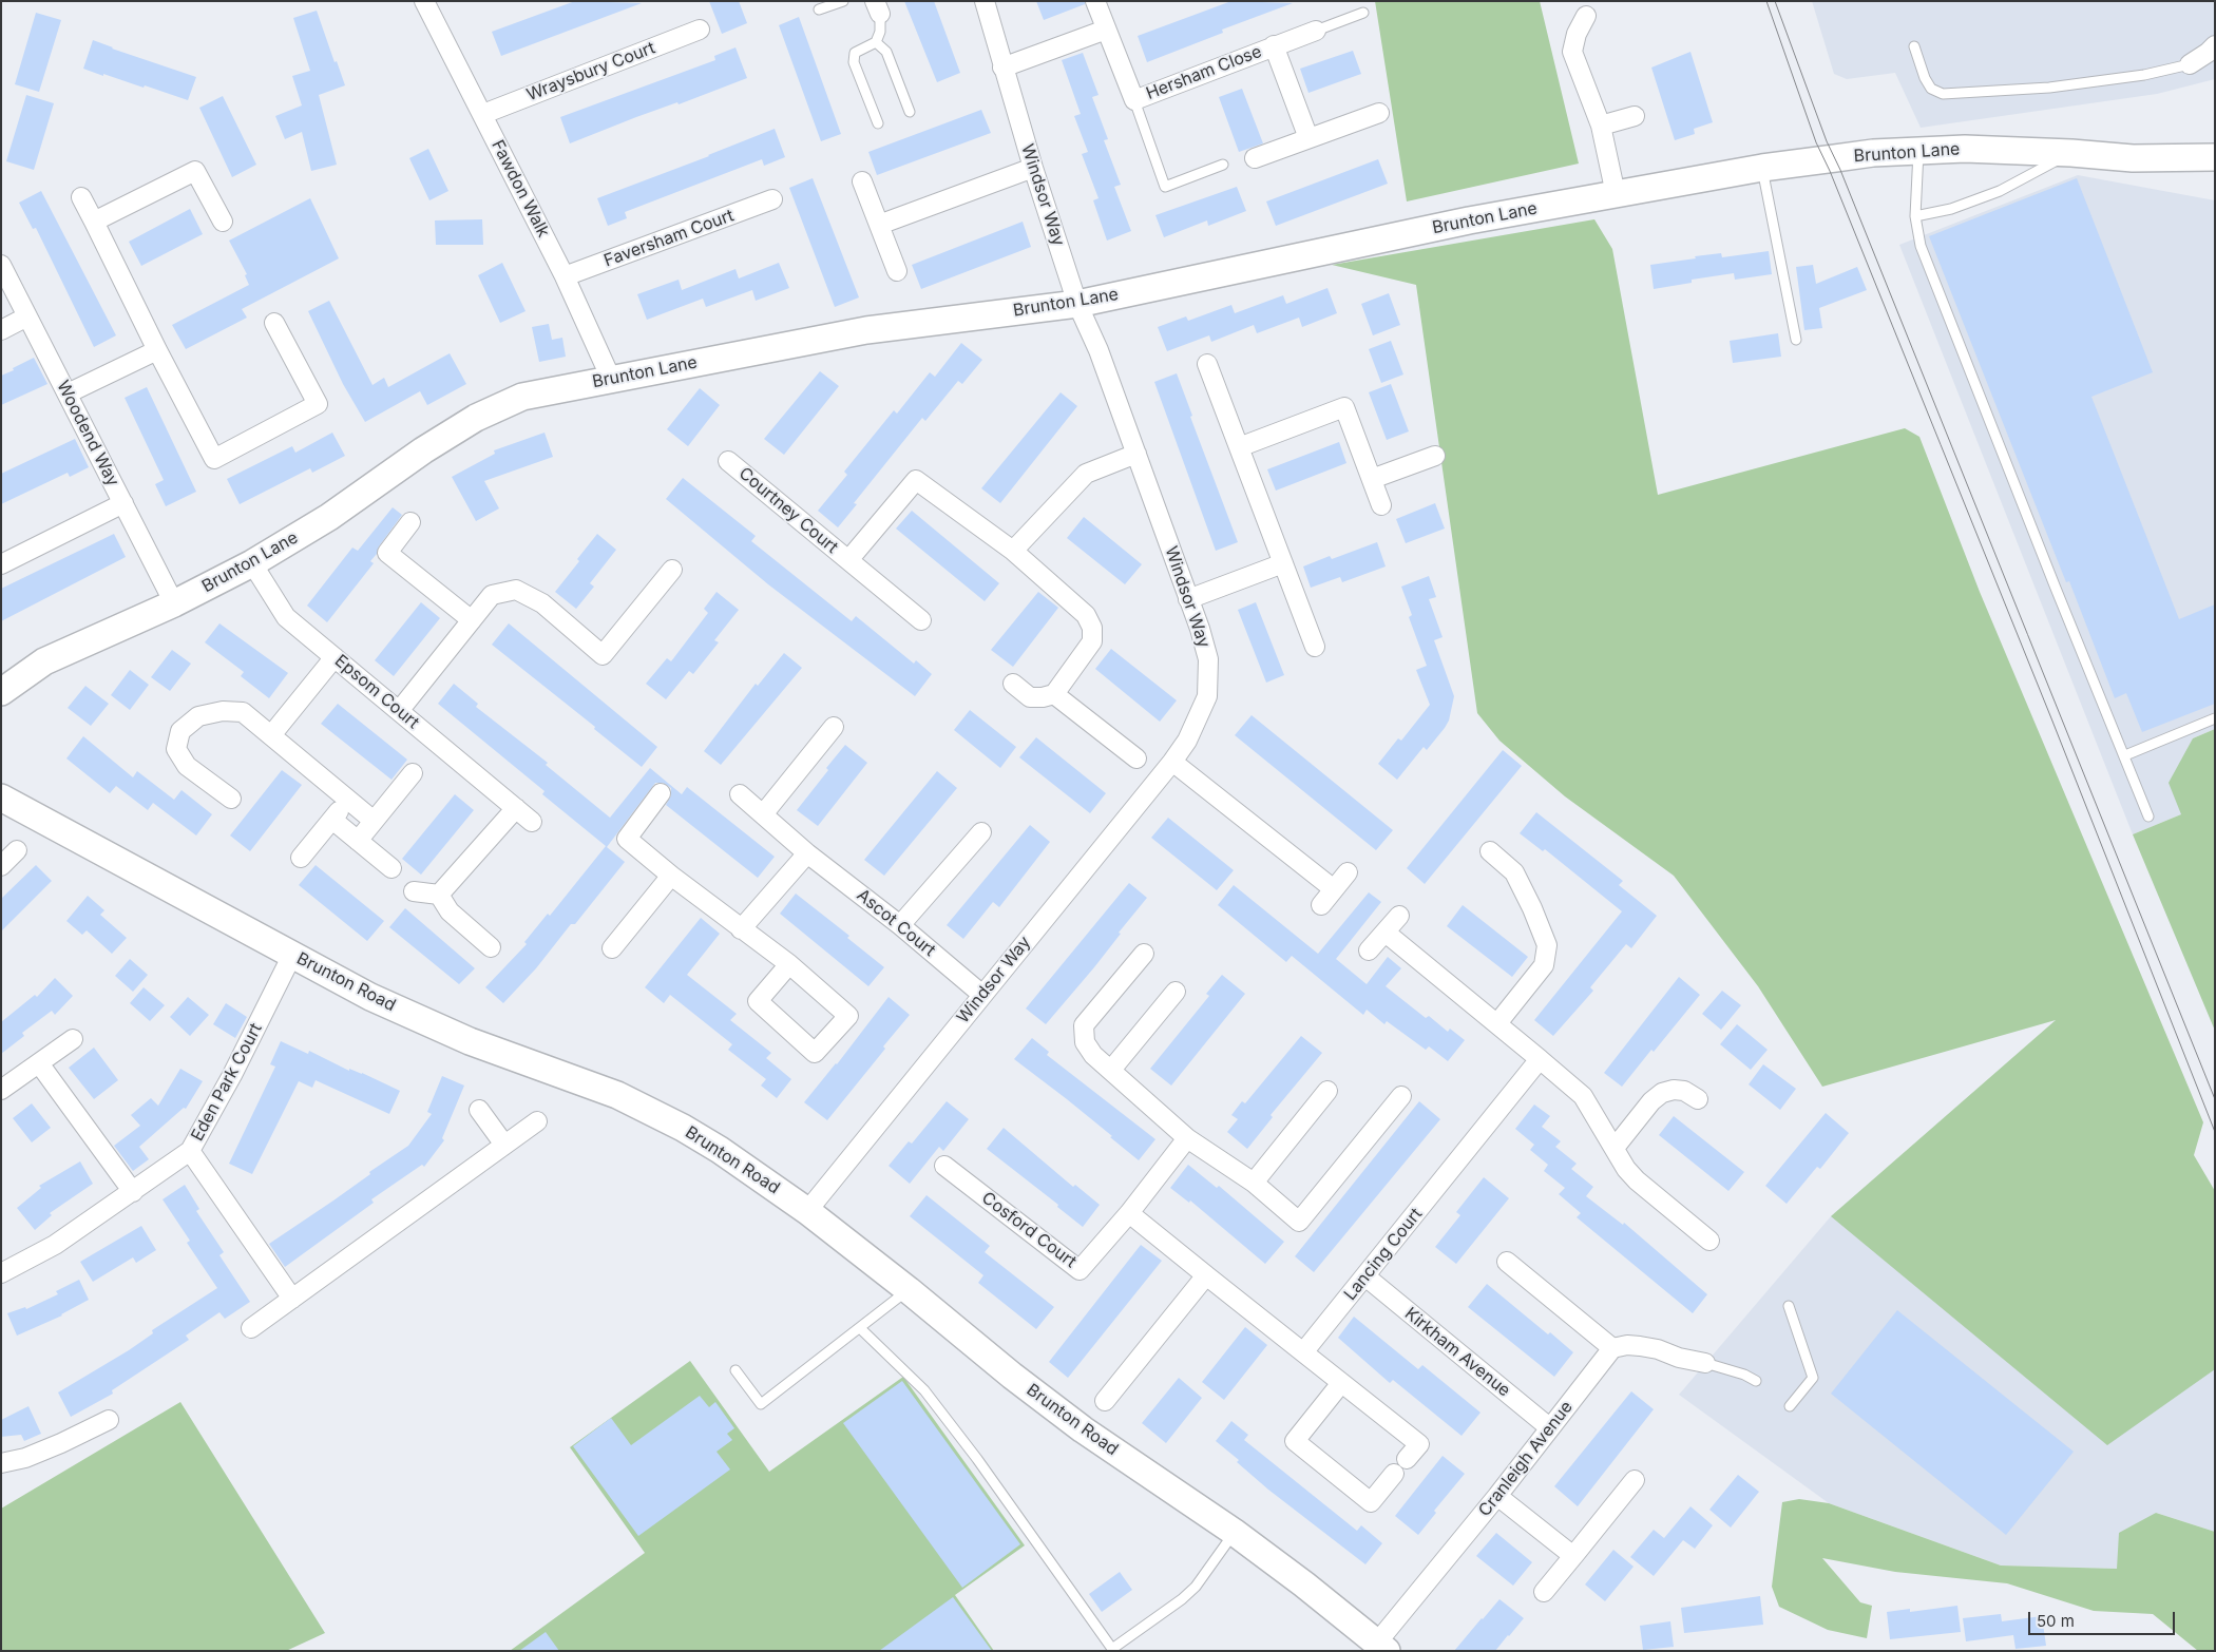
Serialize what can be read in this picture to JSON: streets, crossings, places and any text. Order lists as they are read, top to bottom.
{
  "streets": {
    "street": [
      "Wraysbury Court",
      "Hersham Close",
      "Brunton Lane",
      "Fawdon Walk",
      "Windsor Way",
      "Faversham Court",
      "Woodend Way",
      "Courtney Court",
      "Epsom Court",
      "Ascot Court",
      "Brunton Road",
      "Eden Park Court",
      "Cosford Court",
      "Lancing Court",
      "Kirkham Avenue",
      "Cranleigh Avenue"
    ]
  },
  "crossings": [
    ["Wraysbury Court", "Fawdon Walk"],
    ["Brunton Lane", "Fawdon Walk"],
    ["Brunton Lane", "Windsor Way"],
    ["Brunton Lane", "Woodend Way"],
    ["Brunton Lane", "Epsom Court"],
    ["Fawdon Walk", "Faversham Court"],
    ["Windsor Way", "Ascot Court"],
    ["Windsor Way", "Brunton Road"],
    ["Brunton Road", "Eden Park Court"],
    ["Brunton Road", "Cranleigh Avenue"],
    ["Lancing Court", "Kirkham Avenue"],
    ["Kirkham Avenue", "Cranleigh Avenue"]
  ],
  "scale_bar": "50 m"
}
